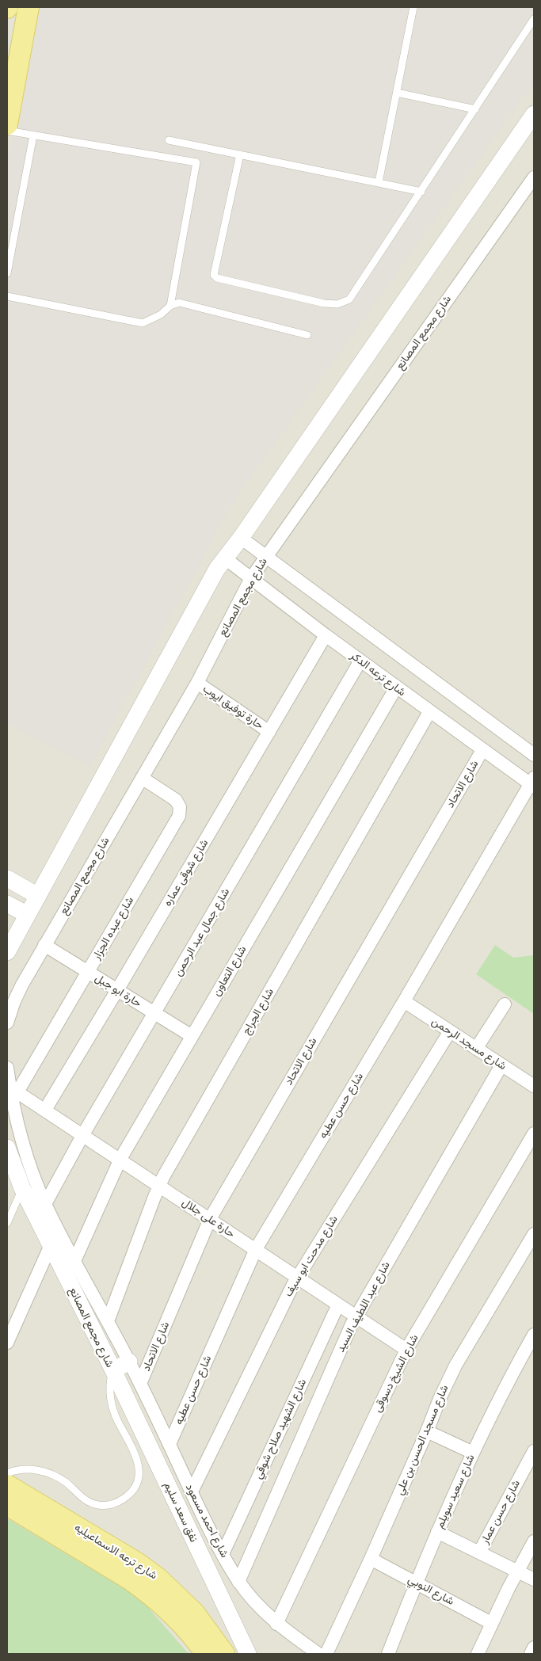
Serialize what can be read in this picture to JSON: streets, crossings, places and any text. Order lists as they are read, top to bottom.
{
  "streets": {
    "main road": ["شارع ترعه الاسماعيليه"],
    "street": [
      "شارع مجمع المصانع",
      "شارع ترعه الدكر",
      "حارة توفيق ايوب",
      "شارع الاتحاد",
      "شارع شوقى عماره",
      "شارع عبده الجزار",
      "شارع جمال عبد الرحمن",
      "شارع التعاون",
      "حارة ابو جبل",
      "شارع الجراج",
      "شارع مسجد الرحمن",
      "شارع حسن عطيه",
      "حارة على جلال",
      "شارع مدحت ابو سيف",
      "شارع عبد اللطيف السيد",
      "شارع الشيخ دسوقى",
      "شارع الشهيد صلاح شوقي",
      "شارع مسجد الحسن بن علي",
      "شارع سعيد سويلم",
      "نفق سعد سليم",
      "شارع حسن عمار",
      "شارع احمد مسعود",
      "شارع النوبي"
    ]
  },
  "crossings": [
    ["شارع مجمع المصانع", "شارع ترعه الدكر"],
    ["شارع مجمع المصانع", "حارة توفيق ايوب"],
    ["شارع مجمع المصانع", "شارع عبده الجزار"],
    ["شارع مجمع المصانع", "شارع جمال عبد الرحمن"],
    ["شارع مجمع المصانع", "شارع التعاون"],
    ["شارع مجمع المصانع", "حارة ابو جبل"],
    ["شارع مجمع المصانع", "شارع الجراج"],
    ["شارع مجمع المصانع", "حارة على جلال"],
    ["شارع مجمع المصانع", "نفق سعد سليم"],
    ["شارع مجمع المصانع", "شارع احمد مسعود"],
    ["شارع ترعه الدكر", "شارع الاتحاد"],
    ["شارع ترعه الدكر", "شارع شوقى عماره"],
    ["شارع ترعه الدكر", "شارع جمال عبد الرحمن"],
    ["شارع ترعه الدكر", "شارع التعاون"],
    ["شارع ترعه الدكر", "شارع الجراج"],
    ["شارع ترعه الدكر", "شارع حسن عطيه"],
    ["حارة توفيق ايوب", "شارع شوقى عماره"],
    ["شارع الاتحاد", "حارة على جلال"],
    ["شارع الاتحاد", "شارع احمد مسعود"],
    ["شارع شوقى عماره", "حارة ابو جبل"],
    ["شارع شوقى عماره", "حارة على جلال"],
    ["شارع عبده الجزار", "حارة ابو جبل"],
    ["شارع عبده الجزار", "حارة على جلال"],
    ["شارع جمال عبد الرحمن", "حارة ابو جبل"],
    ["شارع جمال عبد الرحمن", "حارة على جلال"],
    ["شارع التعاون", "حارة ابو جبل"],
    ["شارع التعاون", "حارة على جلال"],
    ["شارع الجراج", "حارة على جلال"],
    ["شارع مسجد الرحمن", "شارع حسن عطيه"],
    ["شارع مسجد الرحمن", "شارع مدحت ابو سيف"],
    ["شارع مسجد الرحمن", "شارع عبد اللطيف السيد"],
    ["شارع حسن عطيه", "حارة على جلال"],
    ["شارع حسن عطيه", "شارع احمد مسعود"],
    ["حارة على جلال", "شارع مدحت ابو سيف"],
    ["حارة على جلال", "شارع عبد اللطيف السيد"],
    ["حارة على جلال", "شارع الشيخ دسوقى"],
    ["حارة على جلال", "شارع الشهيد صلاح شوقي"],
    ["شارع مدحت ابو سيف", "شارع احمد مسعود"],
    ["شارع عبد اللطيف السيد", "شارع احمد مسعود"],
    ["شارع الشيخ دسوقى", "شارع احمد مسعود"],
    ["شارع الشهيد صلاح شوقي", "شارع احمد مسعود"],
    ["شارع مسجد الحسن بن علي", "شارع النوبي"],
    ["شارع سعيد سويلم", "شارع النوبي"]
  ]
}
